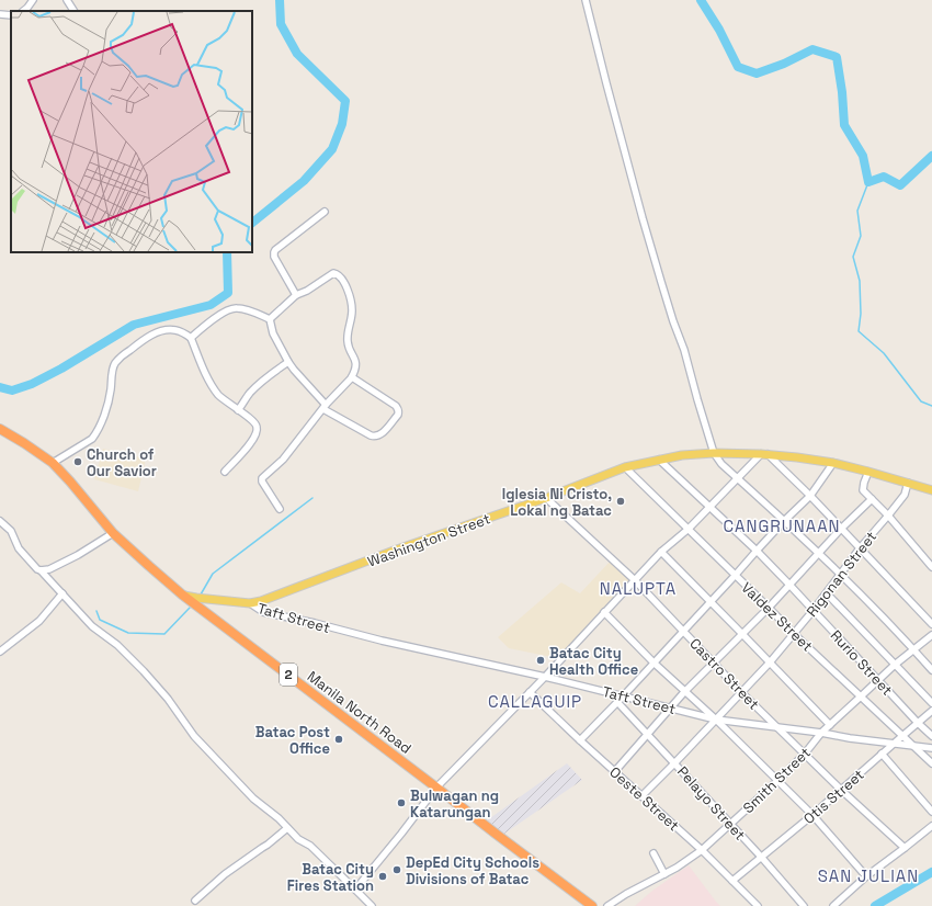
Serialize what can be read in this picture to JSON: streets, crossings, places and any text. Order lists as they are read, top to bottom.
{
  "streets": {
    "highway": ["2", "Manila North Road"],
    "main road": ["Washington Street"],
    "street": [
      "Rigonan Street",
      "Valdez Street",
      "Taft Street",
      "Rurio Street",
      "Castro Street",
      "Smith Street",
      "Otis Street",
      "Oeste Street",
      "Pelayo Street"
    ]
  },
  "crossings": [
    ["Washington Street", "Rigonan Street"],
    ["Washington Street", "Valdez Street"],
    ["Washington Street", "Taft Street"],
    ["Washington Street", "Rurio Street"],
    ["Washington Street", "Castro Street"],
    ["Washington Street", "Manila North Road"],
    ["Rigonan Street", "Valdez Street"],
    ["Rigonan Street", "Taft Street"],
    ["Rigonan Street", "Rurio Street"],
    ["Rigonan Street", "Castro Street"],
    ["Rigonan Street", "Oeste Street"],
    ["Rigonan Street", "Pelayo Street"],
    ["Valdez Street", "Taft Street"],
    ["Valdez Street", "Smith Street"],
    ["Valdez Street", "Otis Street"],
    ["Taft Street", "Castro Street"],
    ["Taft Street", "Smith Street"],
    ["Taft Street", "Otis Street"],
    ["Taft Street", "Pelayo Street"],
    ["Rurio Street", "Smith Street"],
    ["Rurio Street", "Otis Street"],
    ["Castro Street", "Smith Street"],
    ["Castro Street", "Otis Street"],
    ["Smith Street", "Oeste Street"],
    ["Smith Street", "Pelayo Street"],
    ["Otis Street", "Oeste Street"],
    ["Otis Street", "Pelayo Street"]
  ],
  "districts": [
    "CANGRUNAAN",
    "NALUPTA",
    "CALLAGUIP",
    "SAN JULIAN"
  ],
  "places": [
    "Church of Our Savior",
    "Iglesia Ni Cristo, Lokal ng Batac",
    "Batac City Health Office",
    "Batac Post Office",
    "Bulwagan ng Katarungan",
    "DepEd City Schools Divisions of Batac",
    "Batac City Fires Station"
  ]
}
